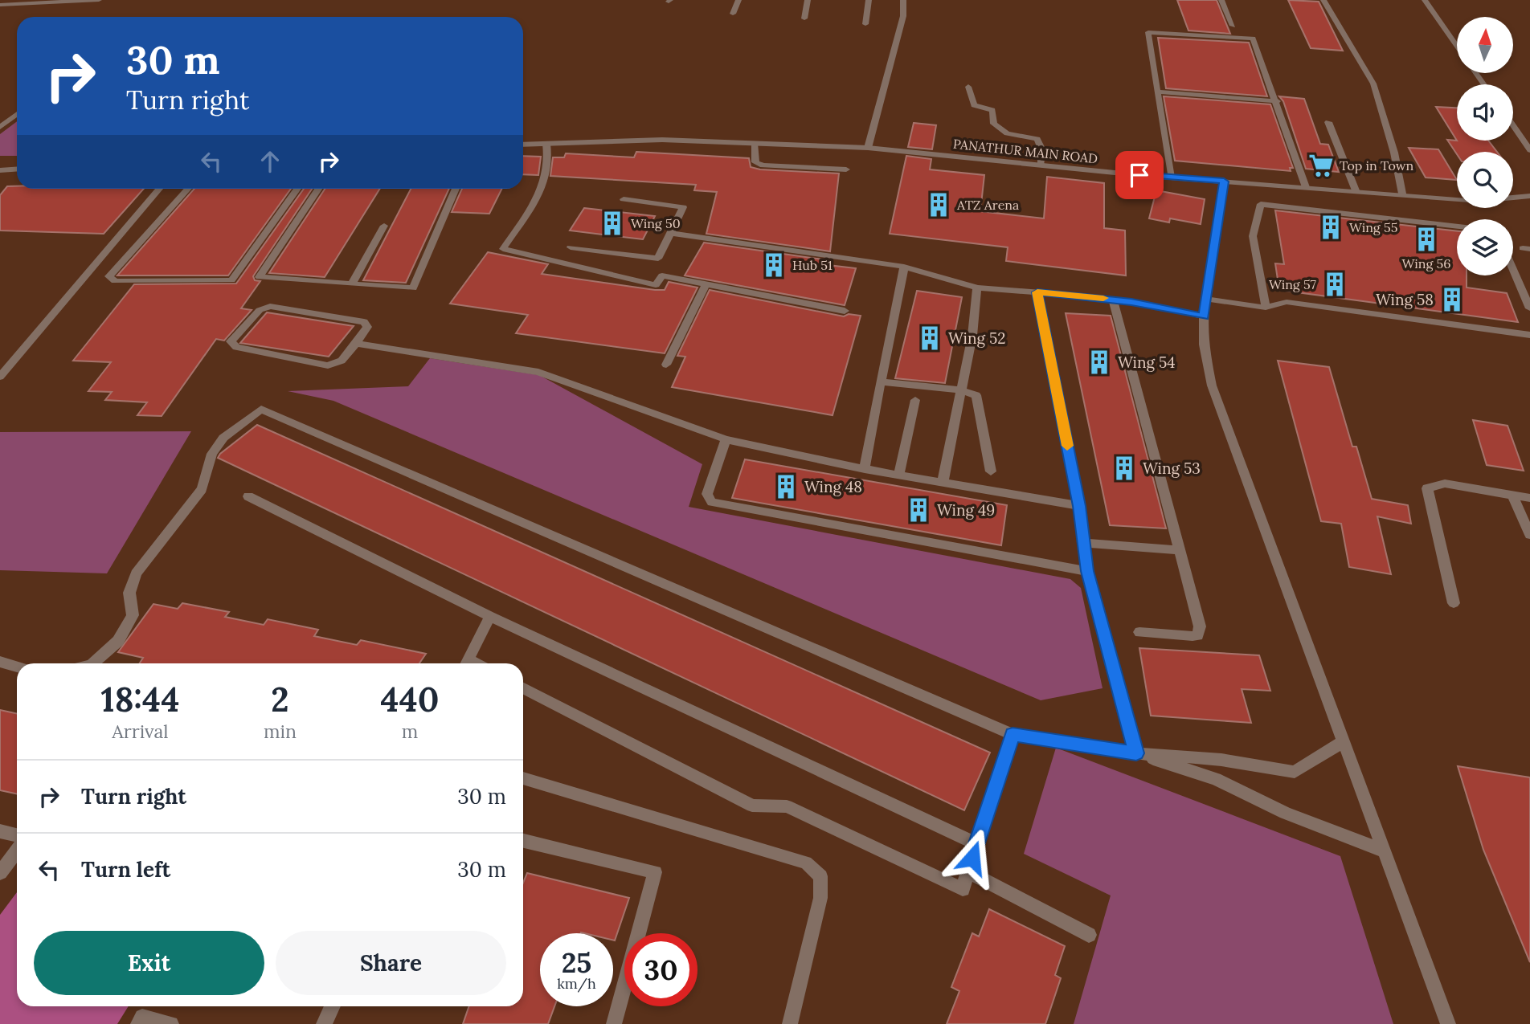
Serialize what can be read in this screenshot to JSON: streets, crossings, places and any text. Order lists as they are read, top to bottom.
{
  "streets": {
    "street": ["PANATHUR MAIN ROAD"]
  },
  "places": {
    "supermarket": ["Top in Town"],
    "building": [
      "ATZ Arena",
      "Wing 50",
      "Wing 55",
      "Wing 56",
      "Hub 51",
      "Wing 57",
      "Wing 58",
      "Wing 52",
      "Wing 54",
      "Wing 53",
      "Wing 48",
      "Wing 49"
    ]
  },
  "north": "top",
  "page": {
    "turn": ["30 m", "Turn right"],
    "eta": [
      "18:44",
      "Arrival",
      "2",
      "min",
      "440",
      "m"
    ],
    "list": [
      {
        "name": "Turn right",
        "value": "30 m"
      },
      {
        "name": "Turn left",
        "value": "30 m"
      }
    ],
    "buttons": ["Exit", "Share"],
    "speed": "25 km/h",
    "limit": "30"
  }
}
